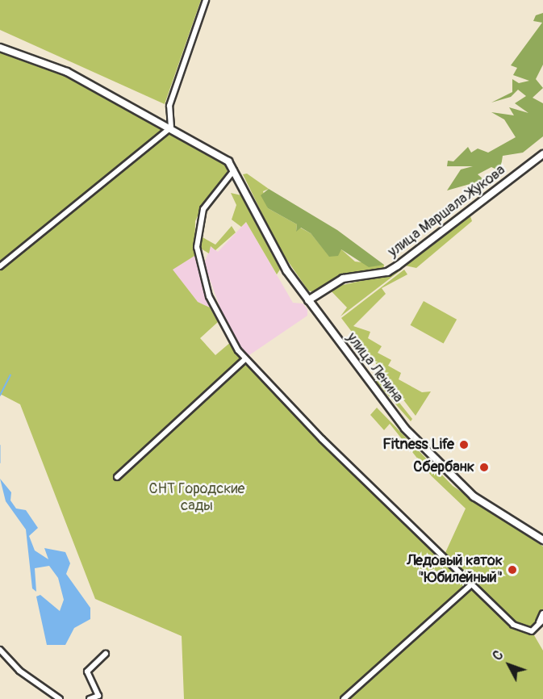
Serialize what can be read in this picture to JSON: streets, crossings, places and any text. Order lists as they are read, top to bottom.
{
  "streets": {
    "main road": ["улица Маршала Жукова", "улица Ленина"]
  },
  "crossings": [
    ["улица Маршала Жукова", "улица Ленина"]
  ],
  "parks": ["СНТ Городские сады"],
  "places": ["Fitness Life", "Сбербанк", "Ледовый каток \"Юбилейный\""],
  "north": "top left"
}
